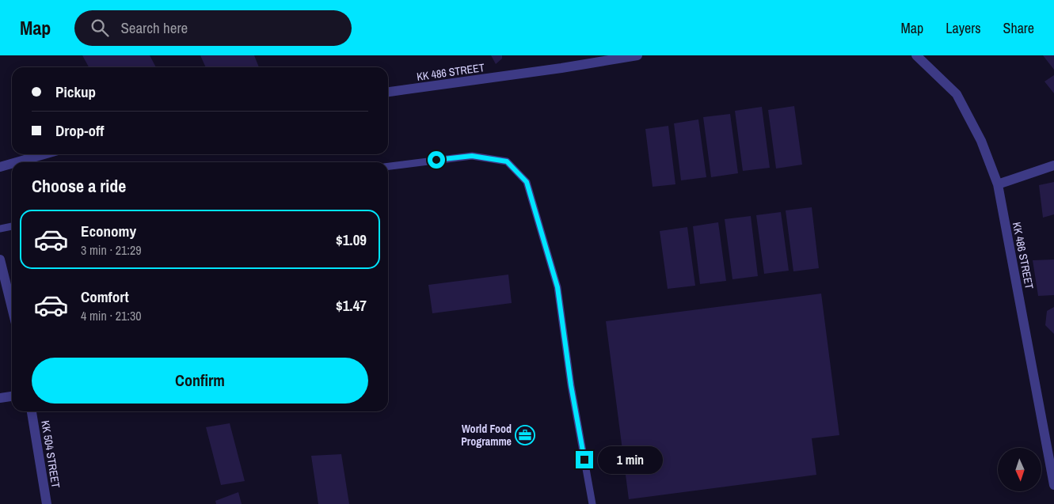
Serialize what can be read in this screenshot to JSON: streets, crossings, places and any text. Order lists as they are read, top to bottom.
{
  "streets": {
    "street": ["KK 486 STREET", "KK 504 STREET"]
  },
  "places": {
    "office": ["World Food Programme"]
  },
  "north": "bottom",
  "page": {
    "header": "Map",
    "search": "Search here",
    "nav": ["Map", "Layers", "Share"],
    "banner": ["Pickup", "Drop-off"],
    "heading": "Choose a ride",
    "list": [
      {
        "name": "Economy",
        "note": "3 min · 21:29",
        "value": "$1.09"
      },
      {
        "name": "Comfort",
        "note": "4 min · 21:30",
        "value": "$1.47"
      }
    ],
    "buttons": "Confirm",
    "bubble": "1 min"
  }
}
